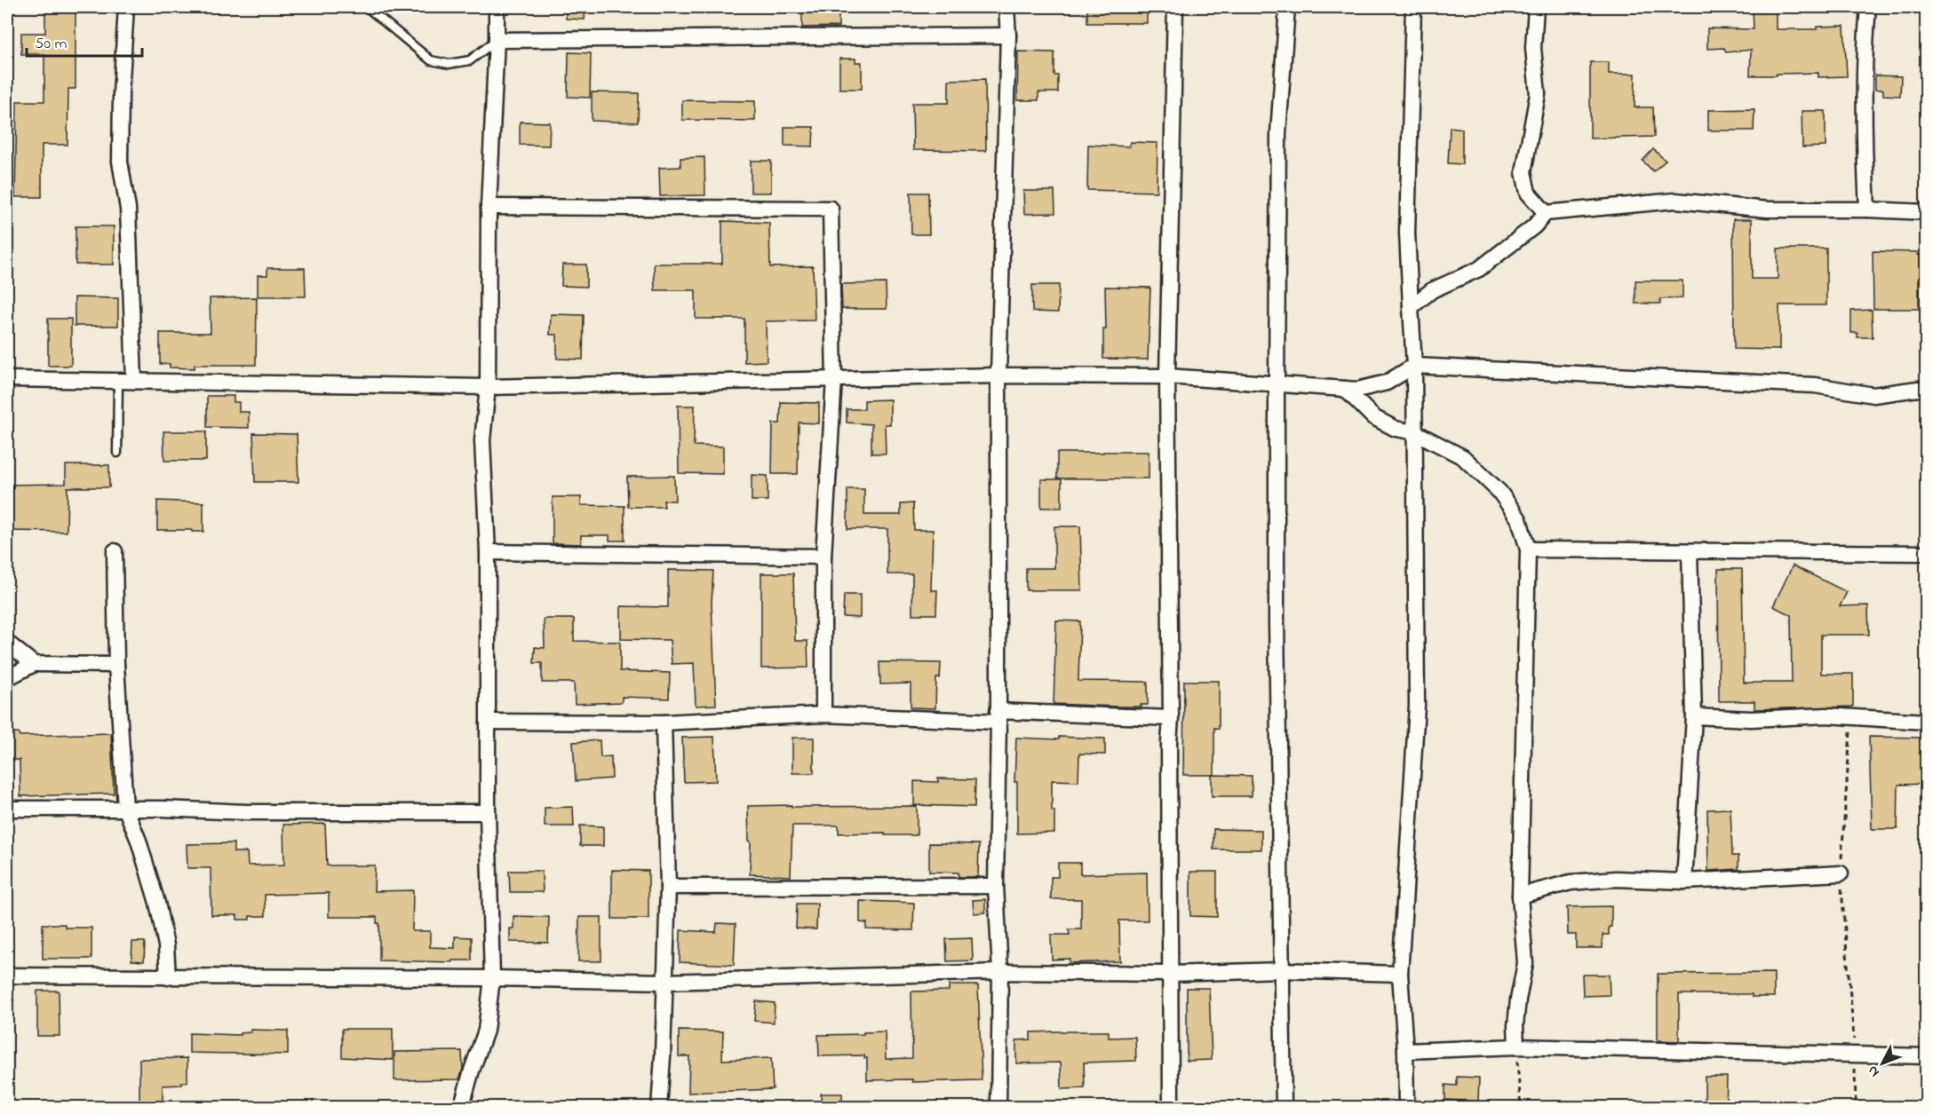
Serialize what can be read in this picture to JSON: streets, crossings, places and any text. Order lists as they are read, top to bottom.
{
  "scale_bar": "50 m",
  "north": "bottom left"
}
